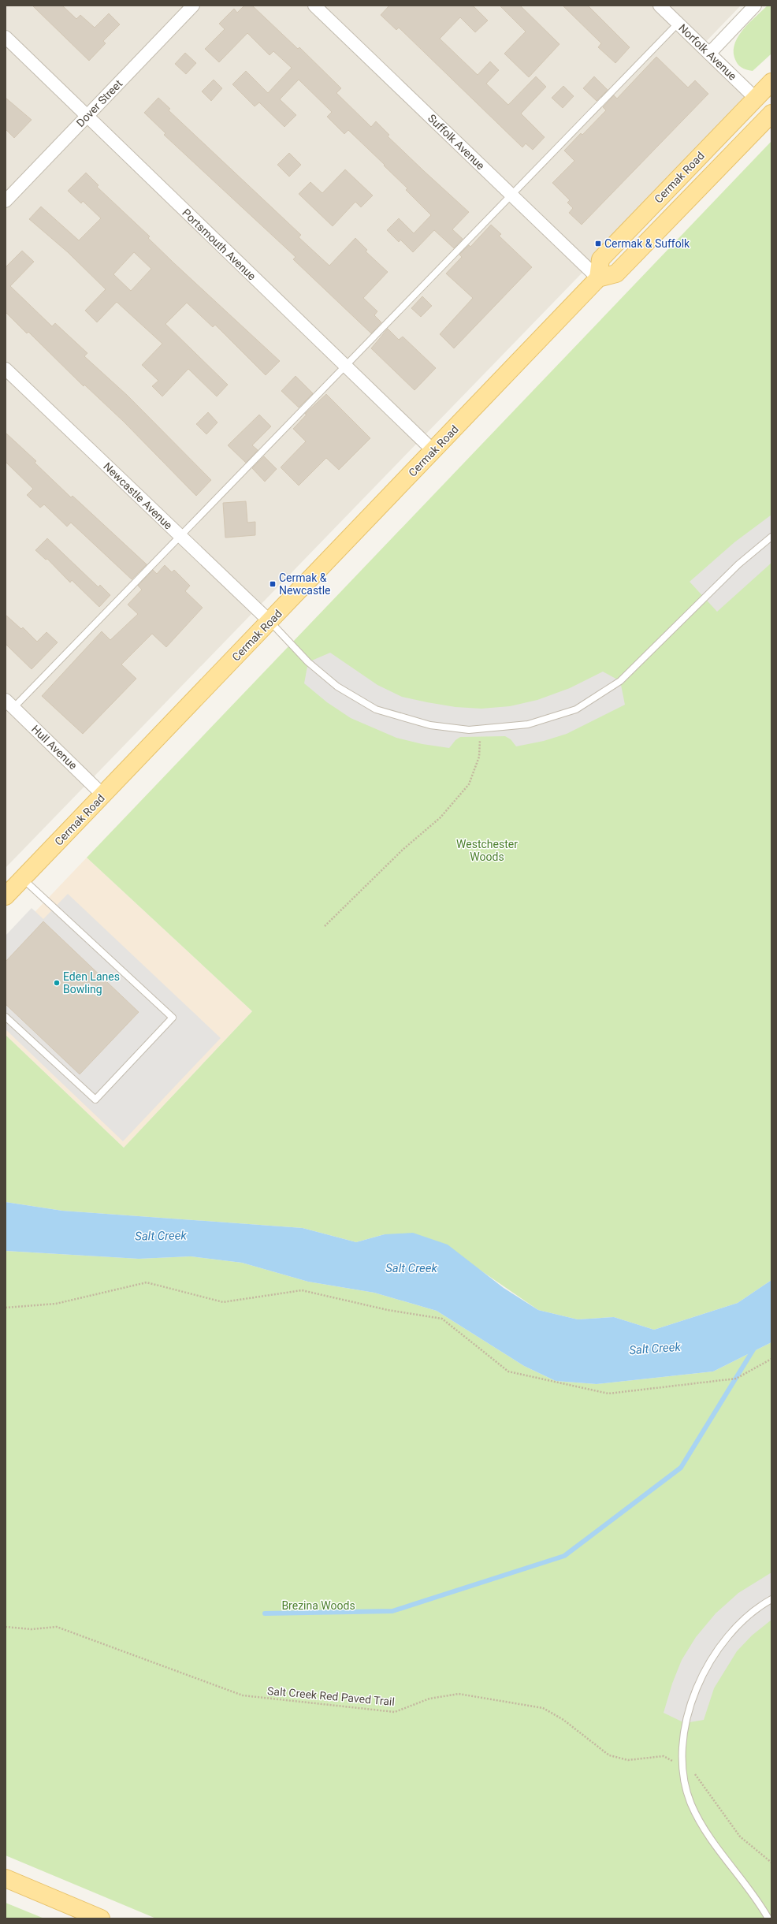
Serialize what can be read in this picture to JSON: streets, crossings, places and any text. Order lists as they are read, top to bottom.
{
  "streets": {
    "main road": ["Cermak Road"],
    "street": [
      "Norfolk Avenue",
      "Dover Street",
      "Suffolk Avenue",
      "Portsmouth Avenue",
      "Newcastle Avenue",
      "Hull Avenue"
    ],
    "path": ["Salt Creek Red Paved Trail"]
  },
  "crossings": [
    ["Norfolk Avenue", "Cermak Road"],
    ["Dover Street", "Portsmouth Avenue"],
    ["Suffolk Avenue", "Cermak Road"],
    ["Cermak Road", "Portsmouth Avenue"],
    ["Cermak Road", "Newcastle Avenue"],
    ["Cermak Road", "Hull Avenue"]
  ],
  "water": ["Salt Creek"],
  "parks": ["Westchester Woods", "Brezina Woods"],
  "places": {
    "transit": ["Cermak & Suffolk", "Cermak & Newcastle"],
    "other": ["Eden Lanes Bowling"]
  }
}
